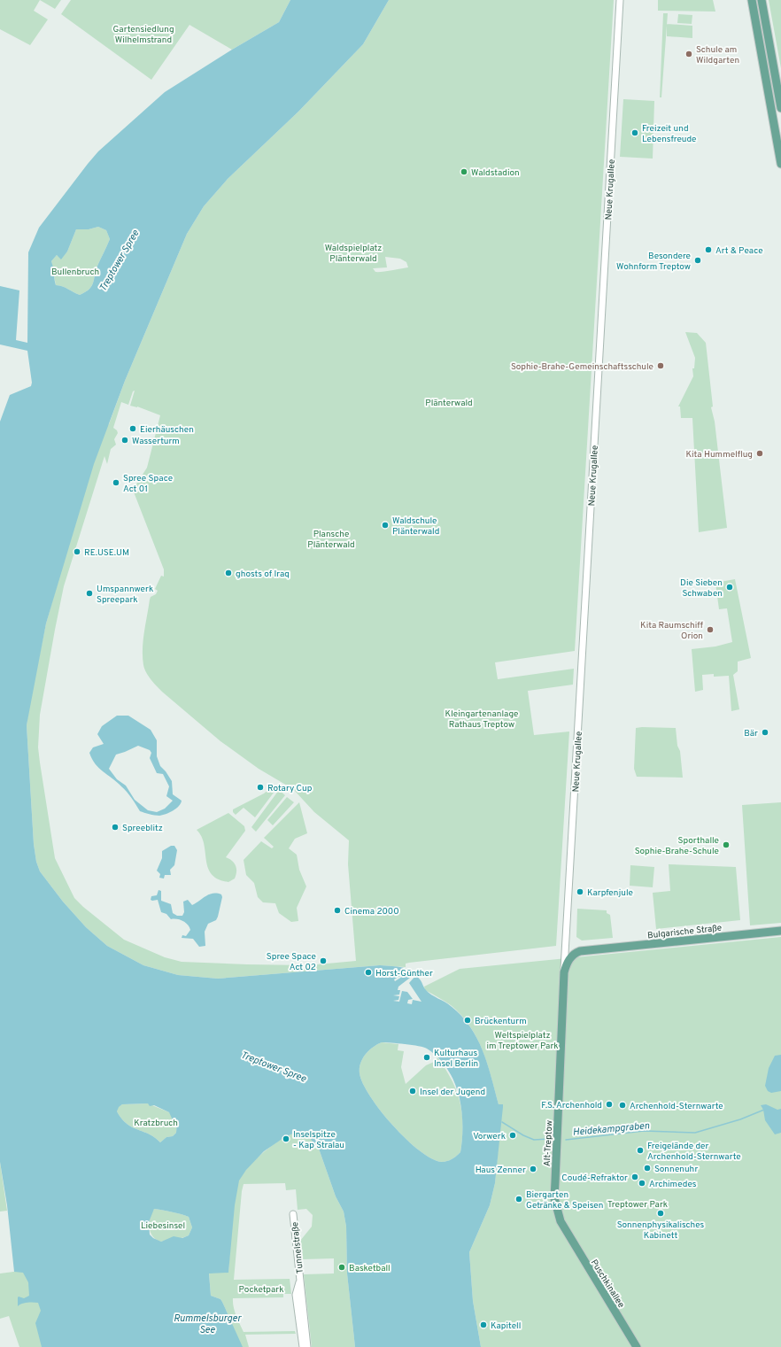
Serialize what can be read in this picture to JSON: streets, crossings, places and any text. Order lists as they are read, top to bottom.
{
  "streets": {
    "main road": ["Bulgarische Straße", "Alt-Treptow", "Puschkinallee"],
    "street": ["Neue Krugallee", "Tunnelstraße"]
  },
  "crossings": [
    ["Neue Krugallee", "Alt-Treptow"],
    ["Bulgarische Straße", "Alt-Treptow"],
    ["Alt-Treptow", "Puschkinallee"]
  ],
  "water": ["Treptower Spree", "Heidekampgraben", "Rummelsburger See"],
  "parks": [
    "Gartensiedlung Wilhelmstrand",
    "Waldspielplatz Plänterwald",
    "Bullenbruch",
    "Plänterwald",
    "Plansche Plänterwald",
    "Kleingartenanlage Rathaus Treptow",
    "Weltspielplatz im Treptower Park",
    "Kratzbruch",
    "Treptower Park",
    "Liebesinsel",
    "Pocketpark"
  ],
  "places": [
    "Schule am Wildgarten",
    "Freizeit und Lebensfreude",
    "Waldstadion",
    "Art & Peace",
    "Besondere Wohnform Treptow",
    "Sophie-Brahe-Gemeinschaftsschule",
    "Eierhäuschen",
    "Wasserturm",
    "Kita Hummelflug",
    "Spree Space Act 01",
    "Waldschule Plänterwald",
    "RE.USE.UM",
    "ghosts of Iraq",
    "Die Sieben Schwaben",
    "Umspannwerk Spreepark",
    "Kita Raumschiff Orion",
    "Bär",
    "Rotary Cup",
    "Spreeblitz",
    "Sporthalle Sophie-Brahe-Schule",
    "Karpfenjule",
    "Cinema 2000",
    "Spree Space Act 02",
    "Horst-Günther",
    "Brückenturm",
    "Kulturhaus Insel Berlin",
    "Insel der Jugend",
    "F.S. Archenhold",
    "Archenhold-Sternwarte",
    "Vorwerk",
    "Inselspitze - Kap Stralau",
    "Freigelände der Archenhold-Sternwarte",
    "Sonnenuhr",
    "Haus Zenner",
    "Coudé-Refraktor",
    "Archimedes",
    "Biergarten Getränke & Speisen",
    "Sonnenphysikalisches Kabinett",
    "Basketball",
    "Kapitell"
  ]
}
